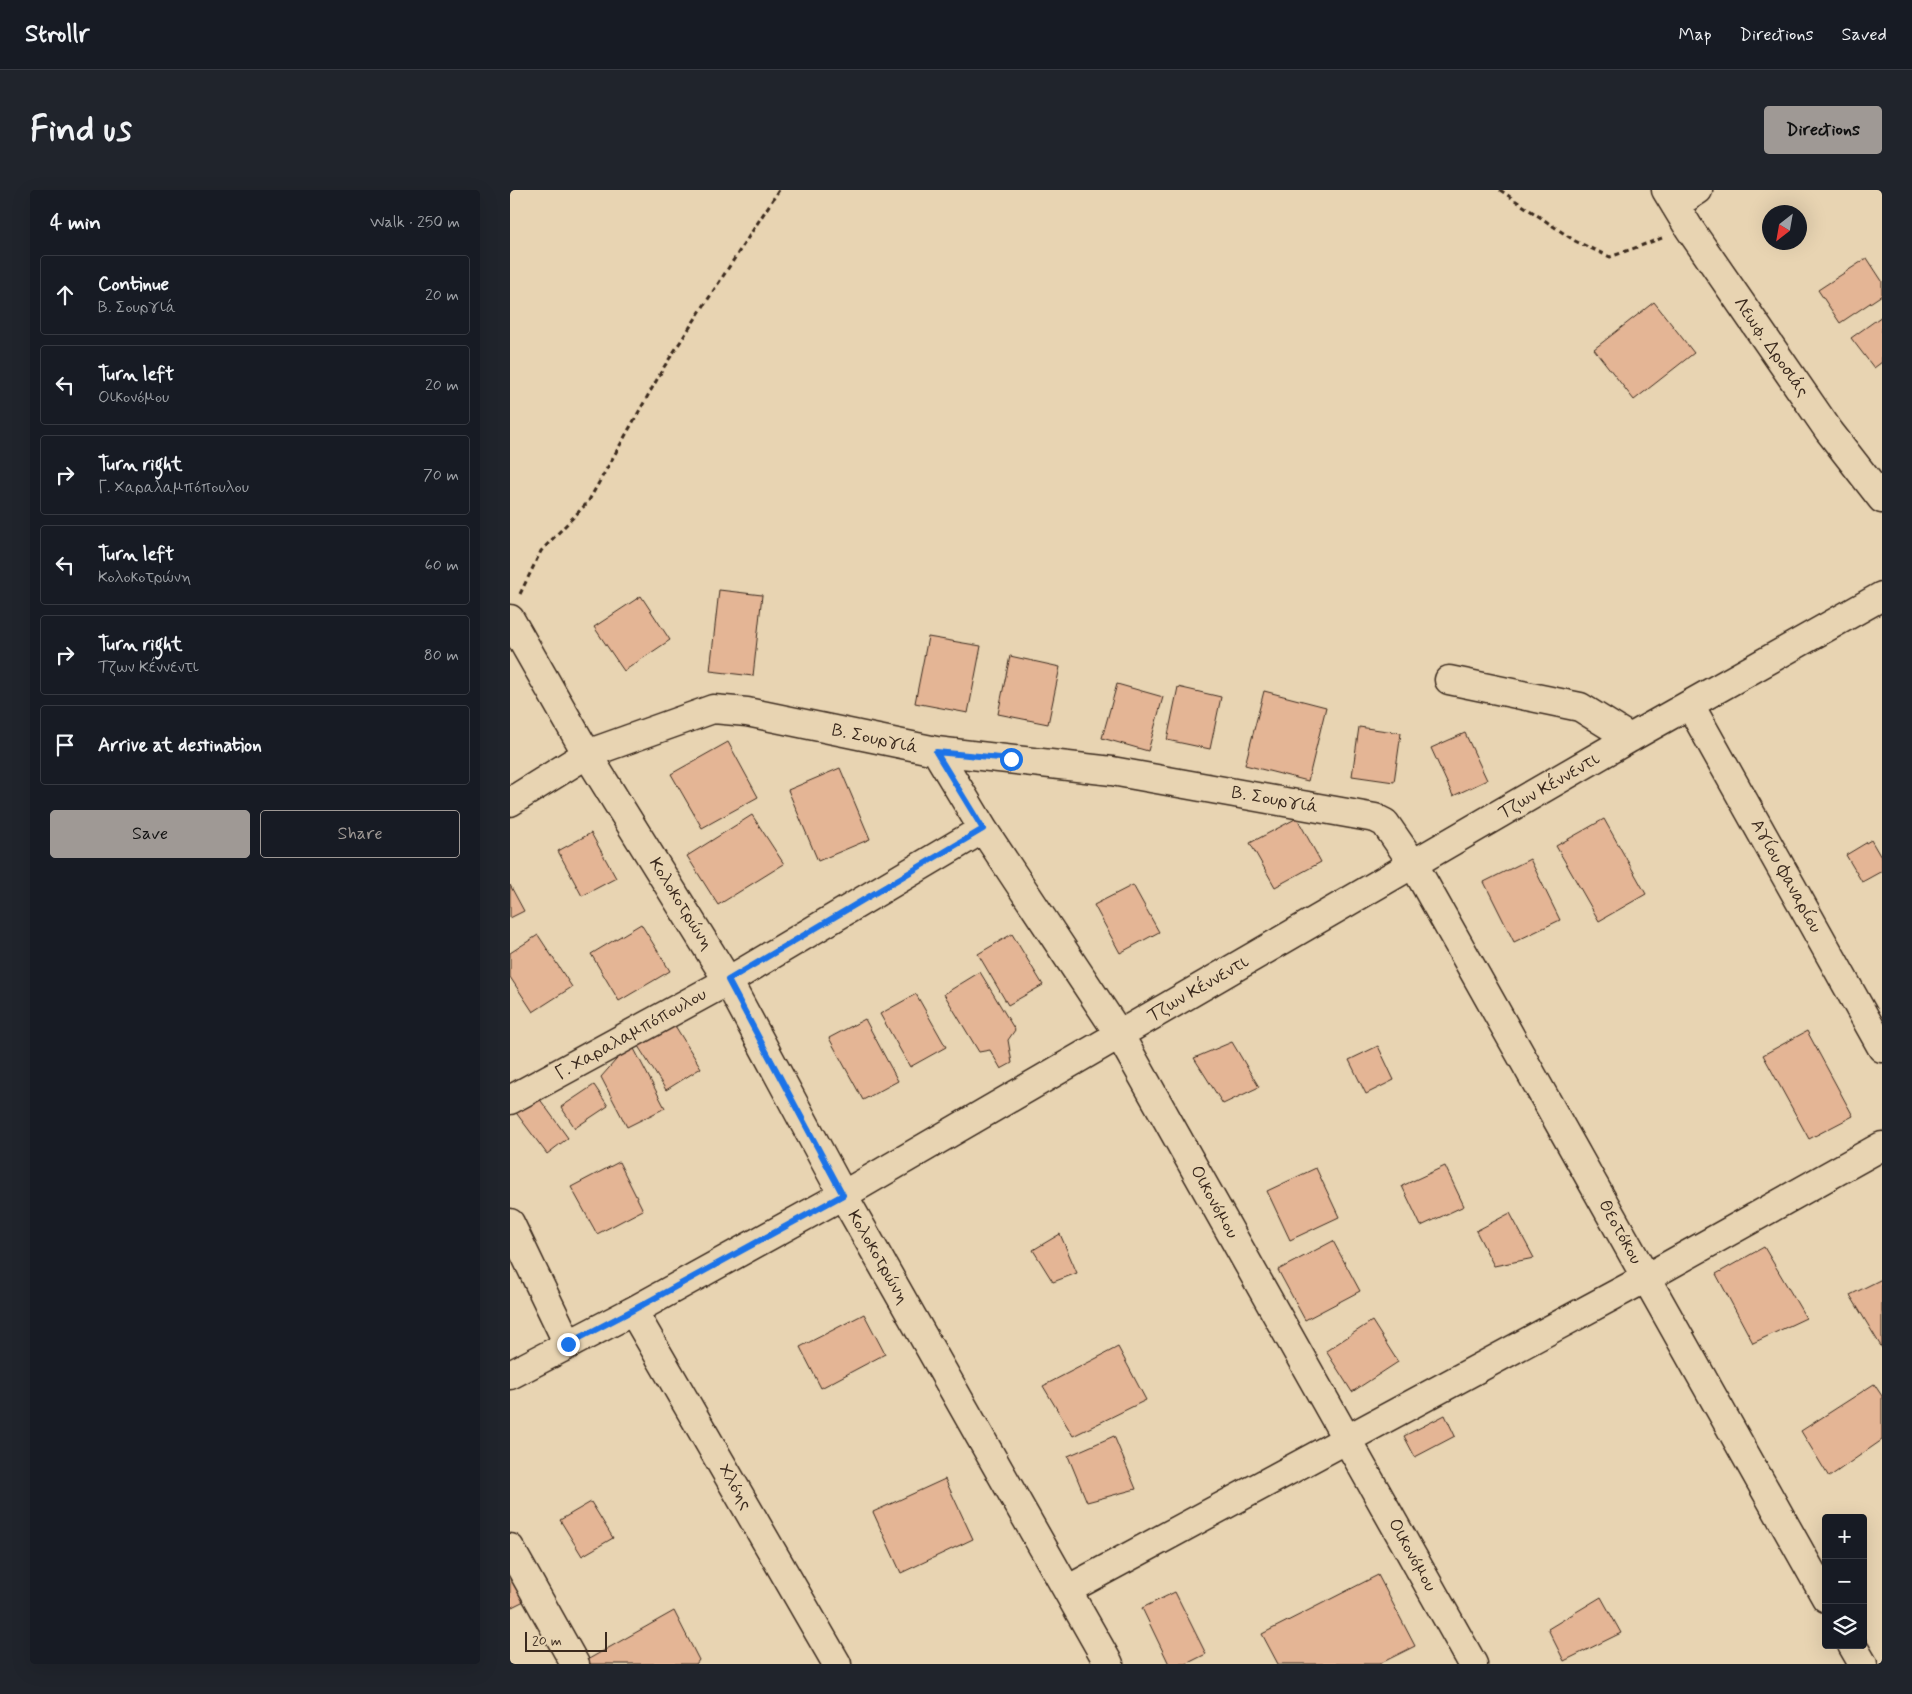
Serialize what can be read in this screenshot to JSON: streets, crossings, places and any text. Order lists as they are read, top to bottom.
{
  "streets": {
    "street": [
      "Λεωφ. Δροσιάς",
      "Β. Σουργιά",
      "Τζων Κέννεντι",
      "Αγίου Φαναρίου",
      "Κολοκοτρώνη",
      "Γ. Χαραλαμπόπουλου",
      "Οικονόμου",
      "Θεοτόκου",
      "Χλόης"
    ]
  },
  "crossings": [
    ["Β. Σουργιά", "Τζων Κέννεντι"],
    ["Β. Σουργιά", "Κολοκοτρώνη"],
    ["Β. Σουργιά", "Οικονόμου"],
    ["Β. Σουργιά", "Θεοτόκου"],
    ["Τζων Κέννεντι", "Αγίου Φαναρίου"],
    ["Τζων Κέννεντι", "Κολοκοτρώνη"],
    ["Τζων Κέννεντι", "Οικονόμου"],
    ["Τζων Κέννεντι", "Θεοτόκου"],
    ["Τζων Κέννεντι", "Χλόης"],
    ["Κολοκοτρώνη", "Γ. Χαραλαμπόπουλου"],
    ["Γ. Χαραλαμπόπουλου", "Οικονόμου"]
  ],
  "scale_bar": "20 m",
  "north": "bottom left",
  "page": {
    "header": "Strollr",
    "nav": ["Map", "Directions", "Saved"],
    "buttons": [
      "Directions",
      ["Save", "Share"]
    ],
    "title": "Find us",
    "heading": ["4 min", "Walk · 250 m"],
    "list": [
      ["Continue", "Β. Σουργιά", "20 m"],
      ["Turn left", "Οικονόμου", "20 m"],
      ["Turn right", "Γ. Χαραλαμπόπουλου", "70 m"],
      ["Turn left", "Κολοκοτρώνη", "60 m"],
      ["Turn right", "Τζων Κέννεντι", "80 m"],
      "Arrive at destination"
    ],
    "map_buttons": ["+", "−"],
    "scale": "20 m"
  }
}
